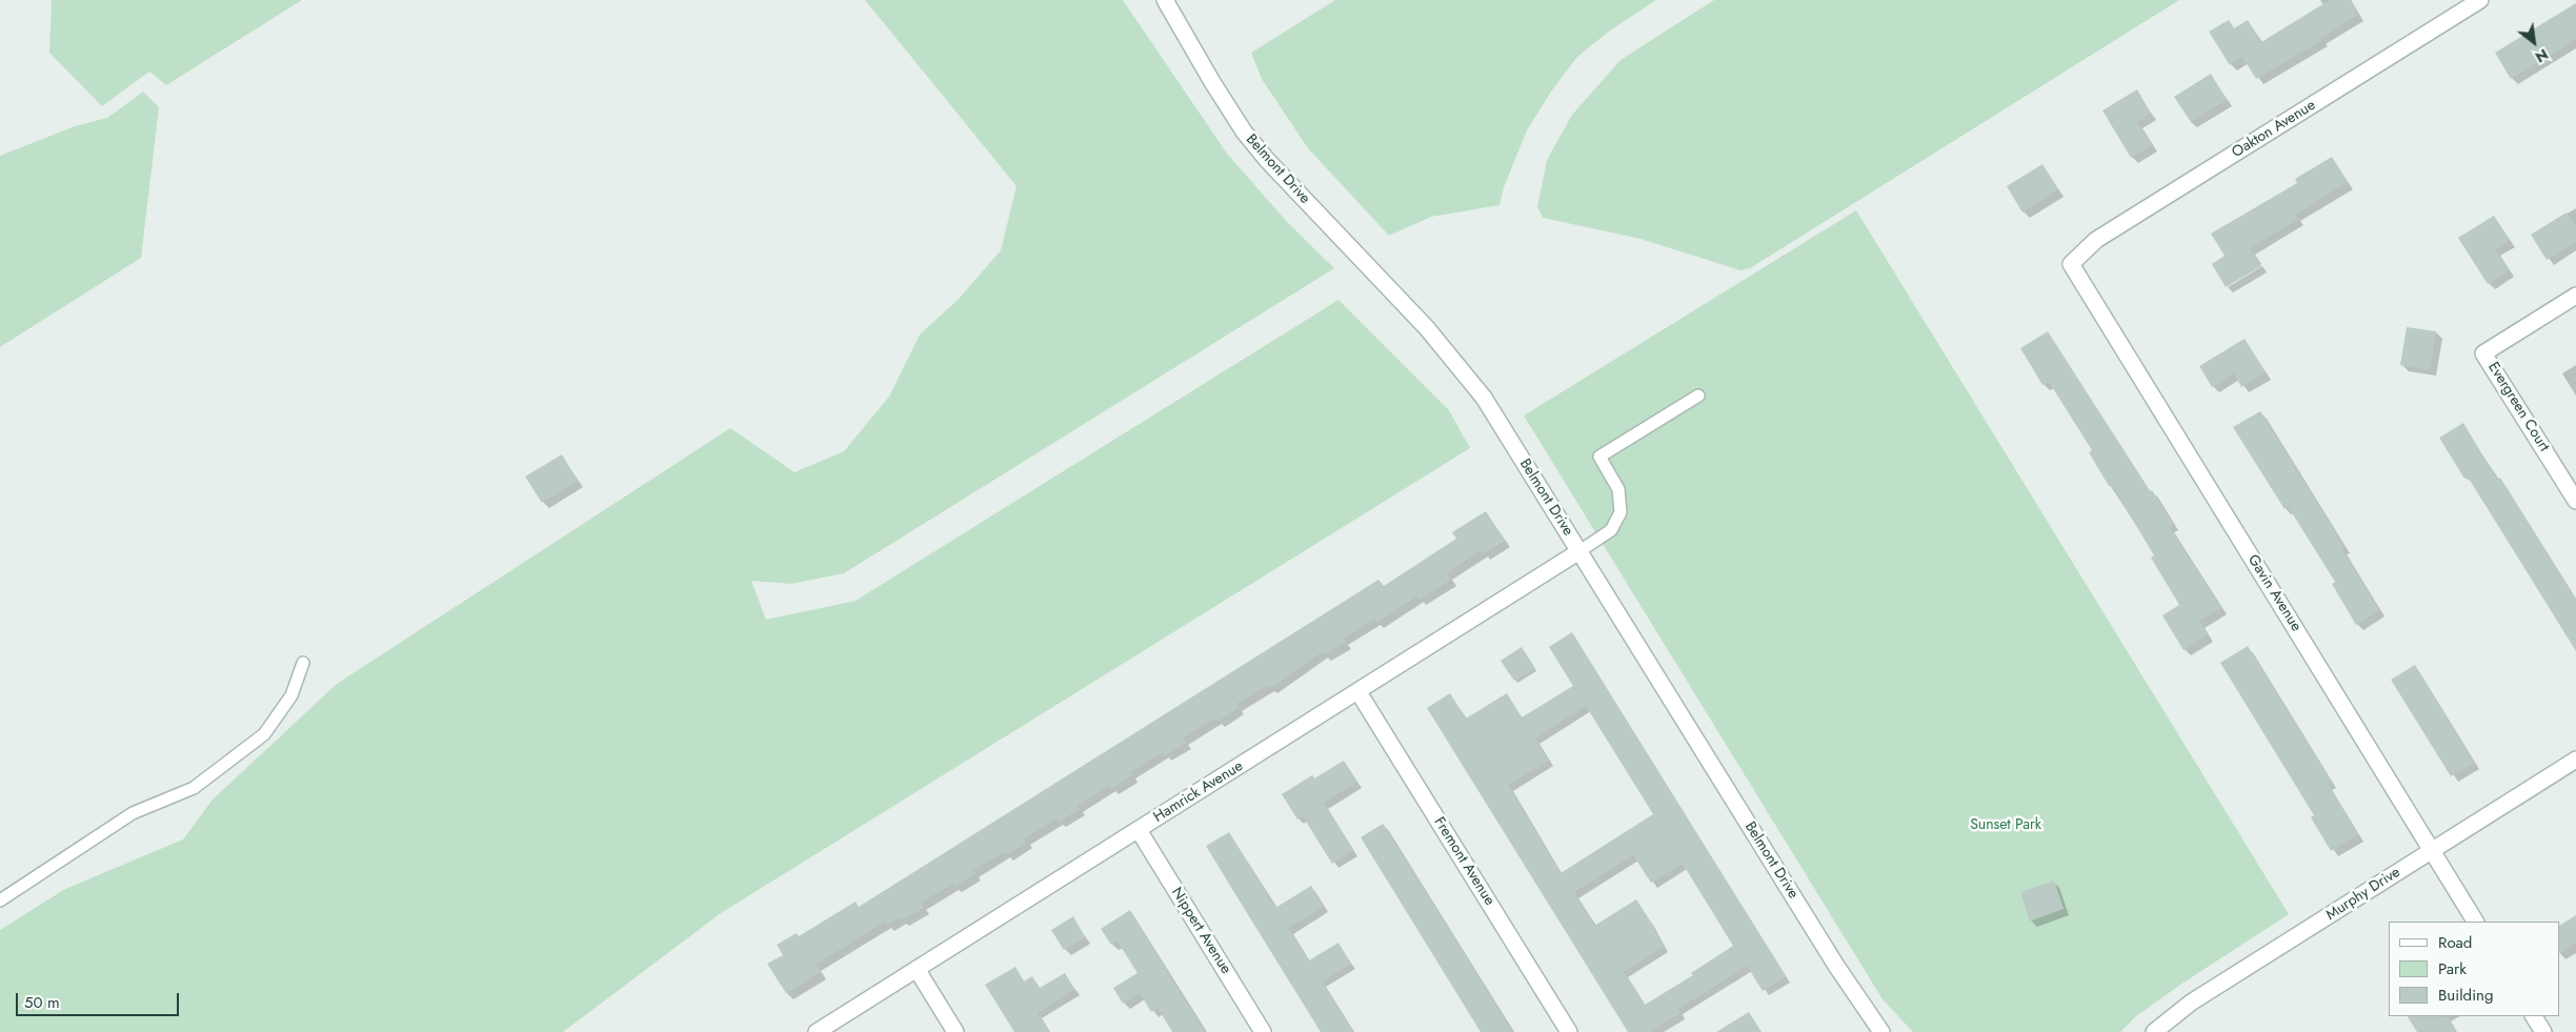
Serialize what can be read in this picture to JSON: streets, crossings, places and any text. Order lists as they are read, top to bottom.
{
  "streets": {
    "street": [
      "Oakton Avenue",
      "Belmont Drive",
      "Evergreen Court",
      "Gavin Avenue",
      "Hamrick Avenue",
      "Fremont Avenue",
      "Murphy Drive",
      "Nippert Avenue"
    ]
  },
  "crossings": [
    ["Oakton Avenue", "Gavin Avenue"],
    ["Belmont Drive", "Hamrick Avenue"],
    ["Gavin Avenue", "Murphy Drive"],
    ["Hamrick Avenue", "Fremont Avenue"],
    ["Hamrick Avenue", "Nippert Avenue"]
  ],
  "parks": ["Sunset Park"],
  "legend": ["Road", "Park", "Building"],
  "scale_bar": "50 m",
  "north": "bottom right"
}
